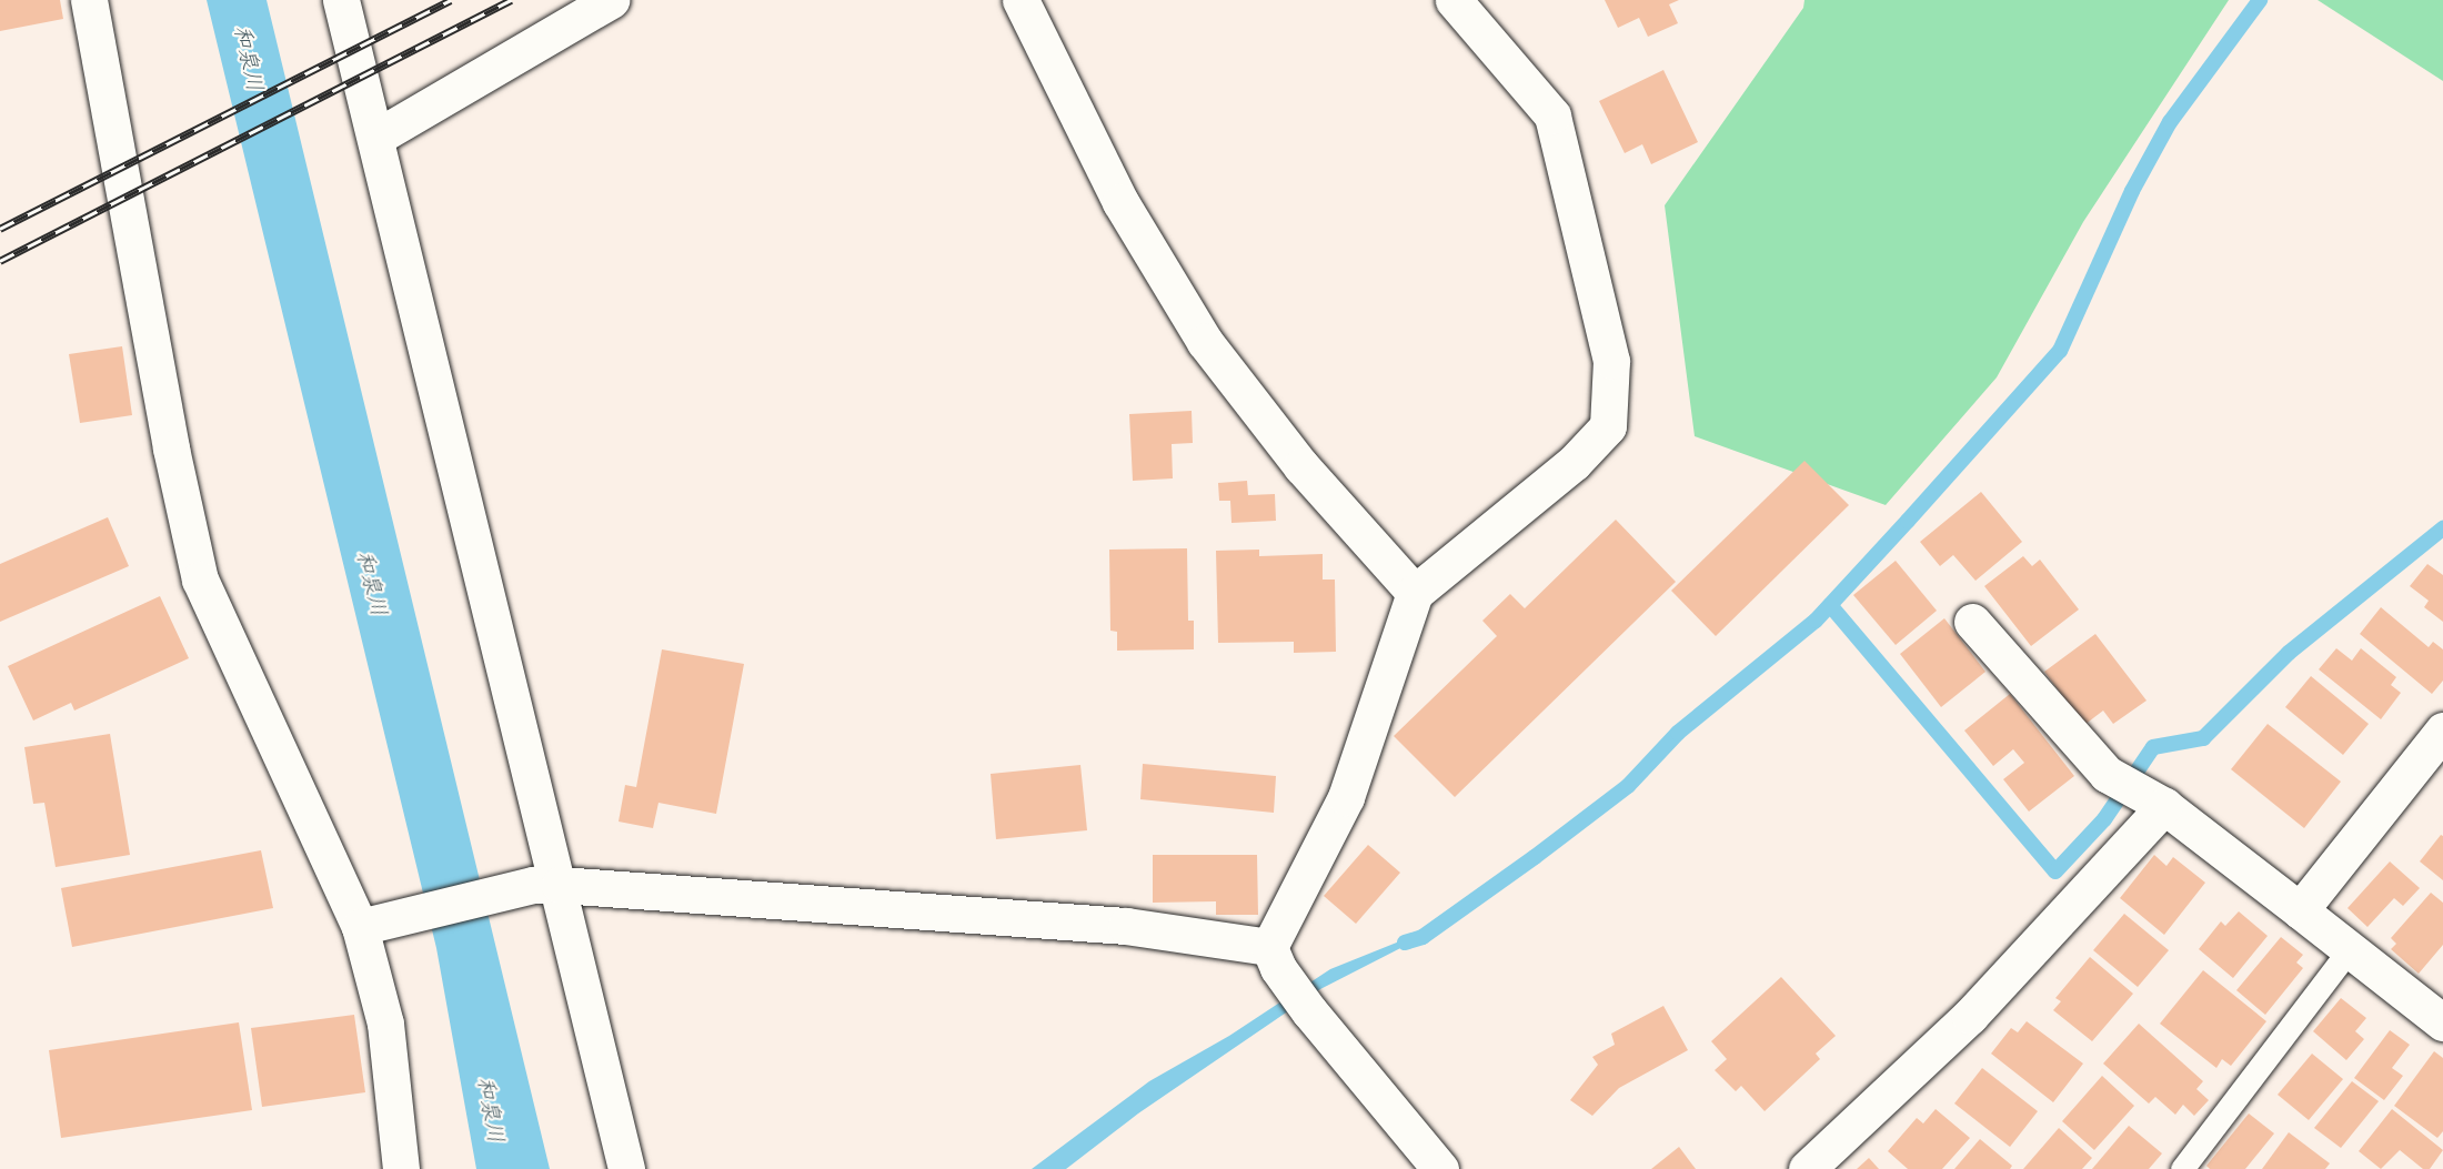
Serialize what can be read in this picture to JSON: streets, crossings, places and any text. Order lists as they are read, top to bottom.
{
  "water": ["和泉川"]
}
